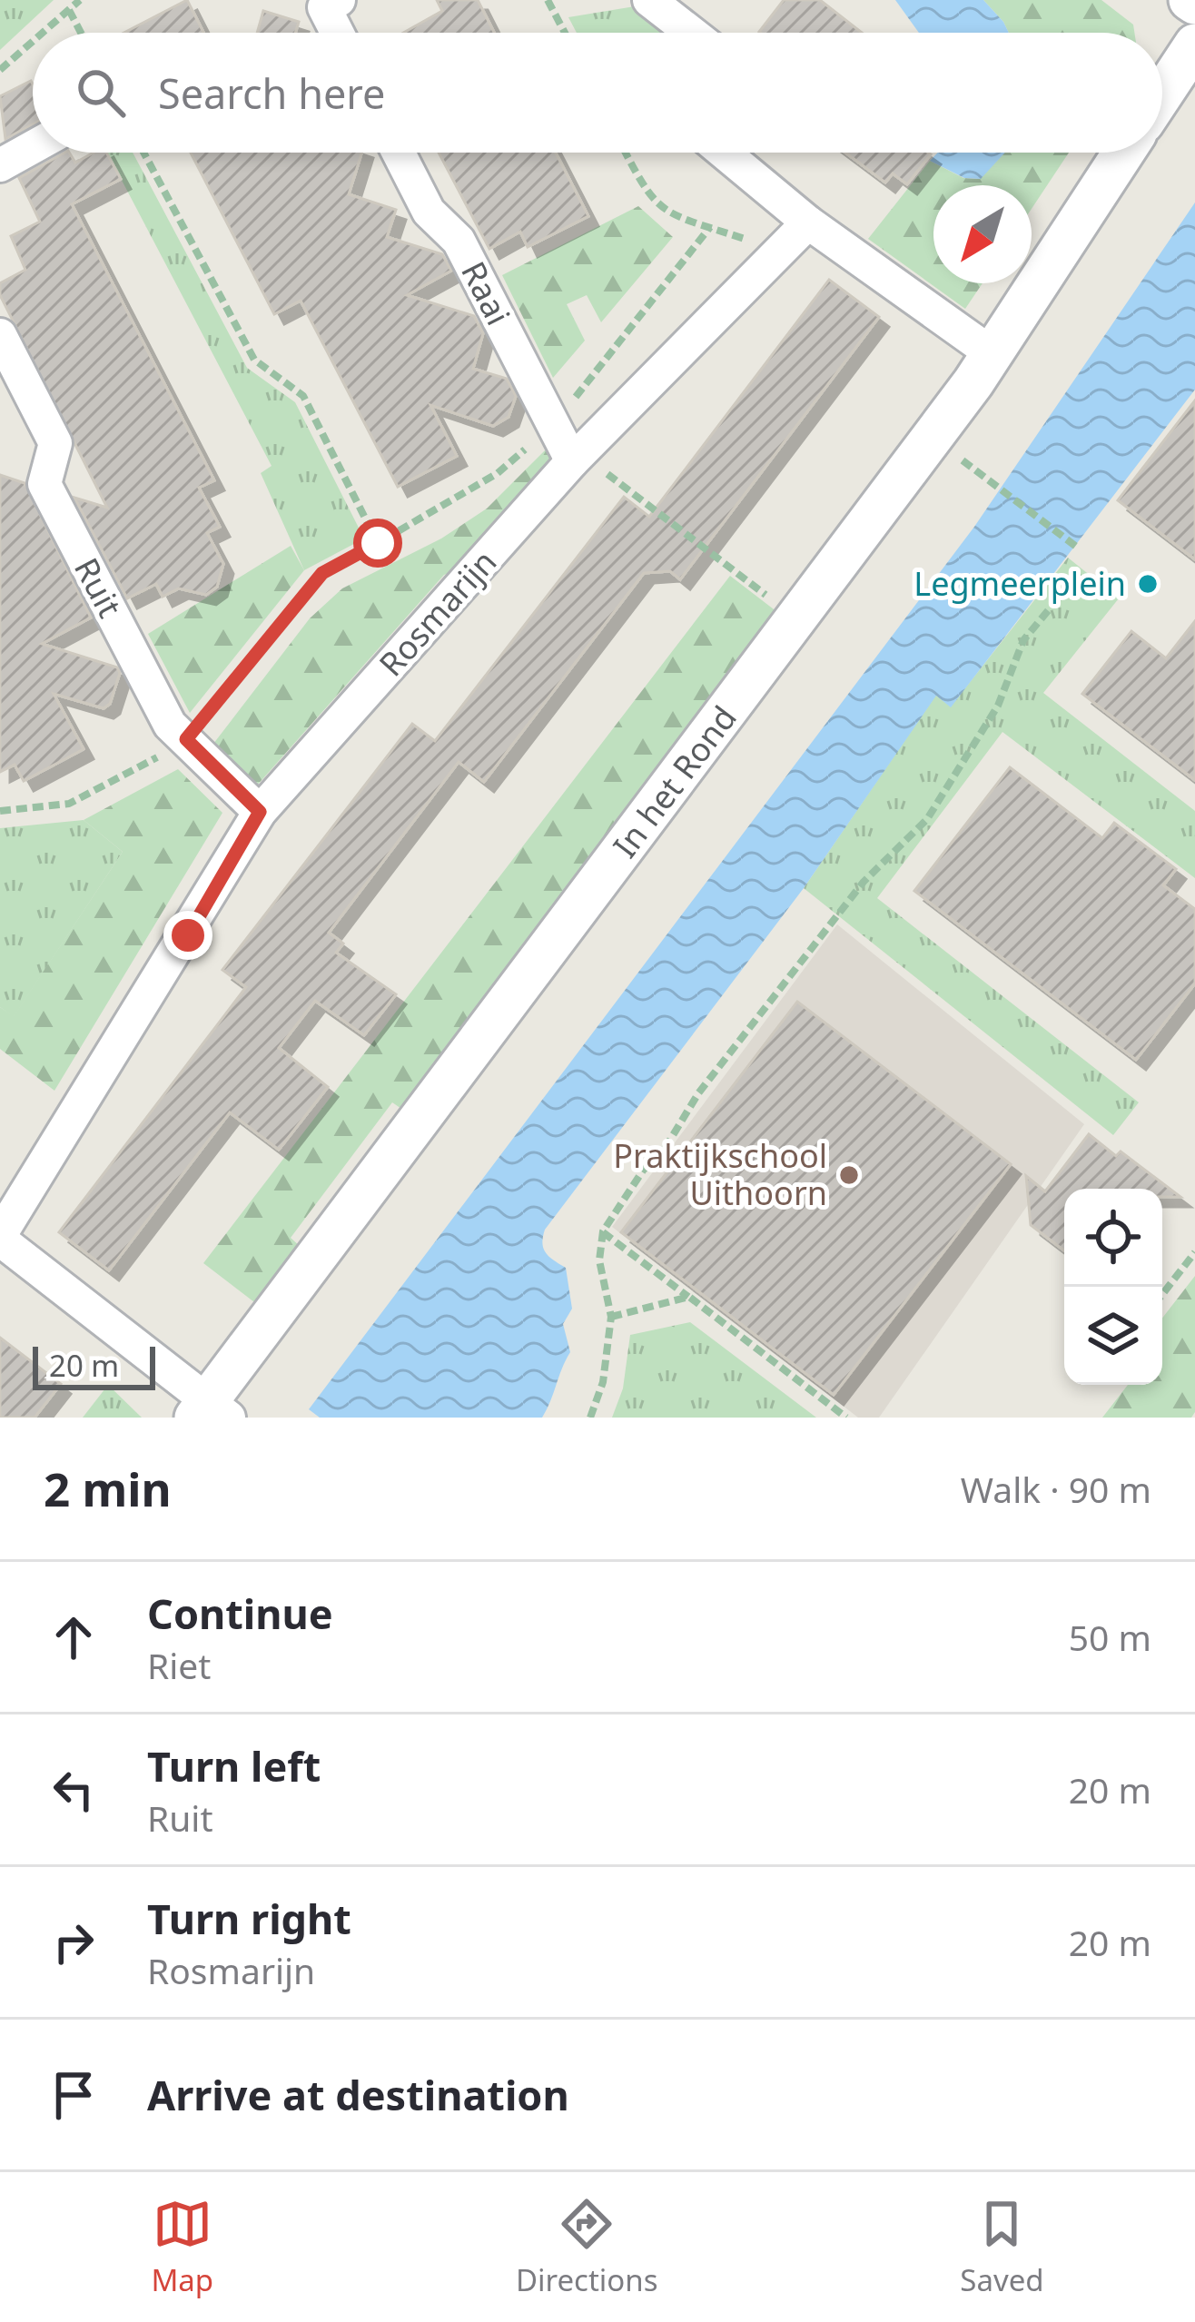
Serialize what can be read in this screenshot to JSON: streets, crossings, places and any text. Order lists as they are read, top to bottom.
{
  "streets": {
    "street": [
      "Raai",
      "Ruit",
      "Rosmarijn",
      "In het Rond"
    ]
  },
  "crossings": [
    ["Raai", "Rosmarijn"],
    ["Ruit", "Rosmarijn"]
  ],
  "places": ["Legmeerplein", "Praktijkschool Uithoorn"],
  "scale_bar": "20 m",
  "north": "bottom left",
  "page": {
    "search": "Search here",
    "scale": "20 m",
    "heading": ["2 min", "Walk · 90 m"],
    "list": [
      ["Continue", "Riet", "50 m"],
      ["Turn left", "Ruit", "20 m"],
      ["Turn right", "Rosmarijn", "20 m"],
      "Arrive at destination"
    ],
    "nav": ["Map", "Directions", "Saved"]
  }
}
